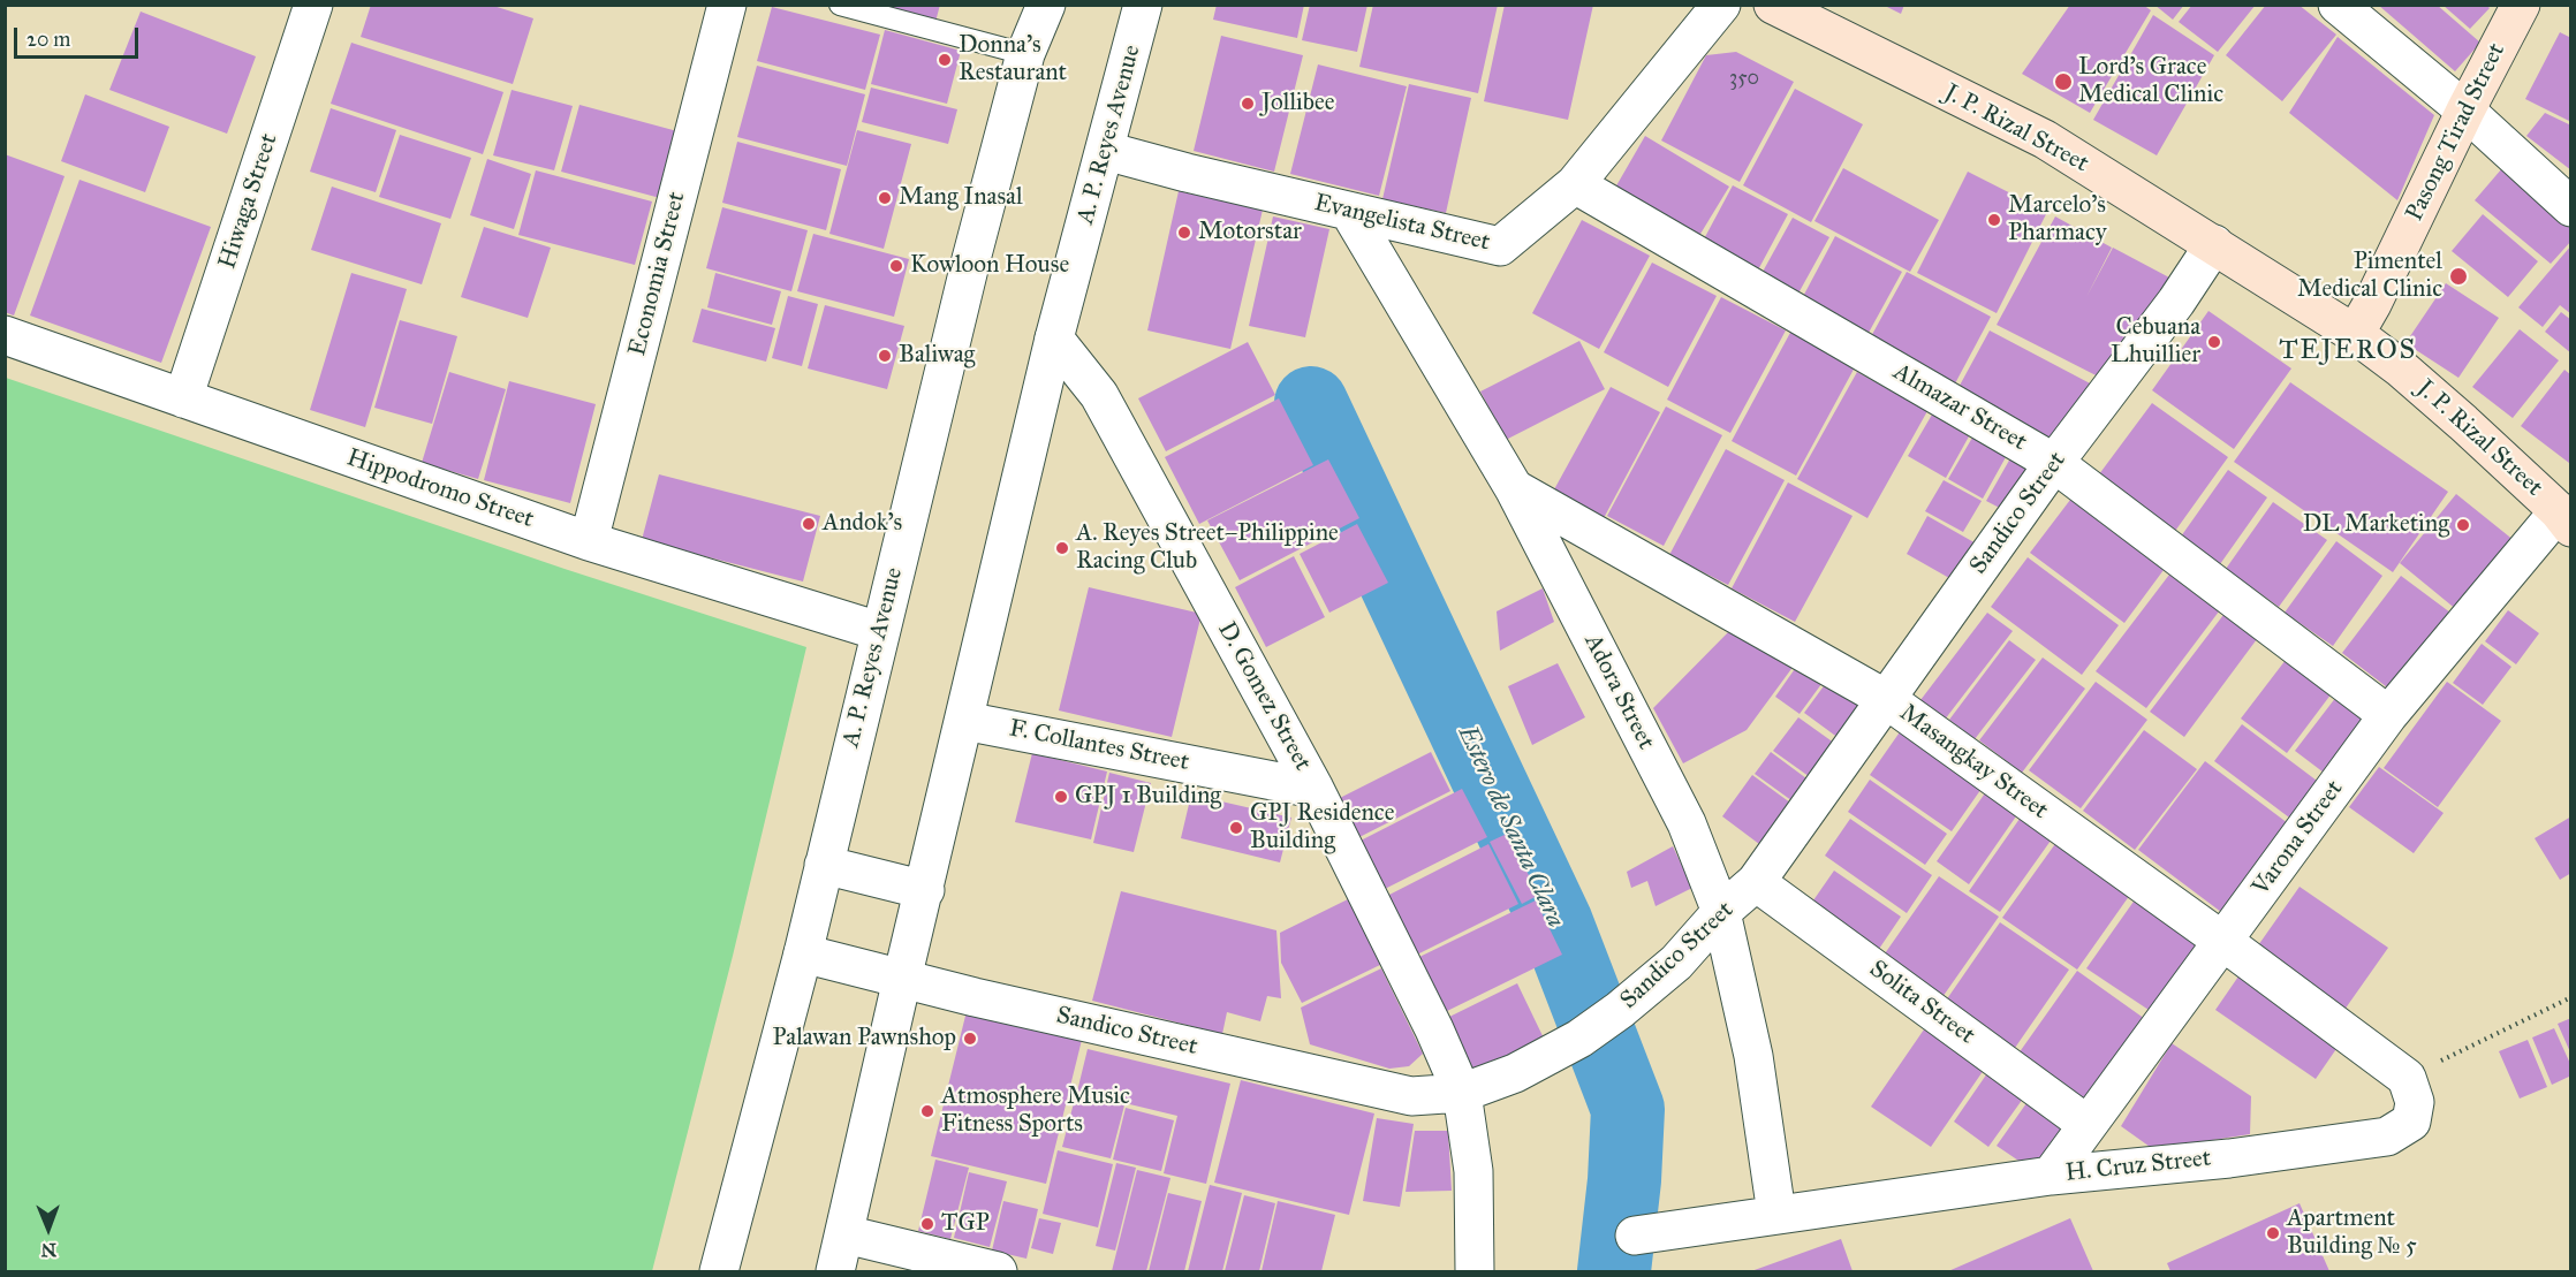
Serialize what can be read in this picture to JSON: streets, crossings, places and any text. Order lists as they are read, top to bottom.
{
  "streets": {
    "main road": ["J. P. Rizal Street", "Pasong Tirad Street"],
    "street": [
      "A. P. Reyes Avenue",
      "Hiwaga Street",
      "Evangelista Street",
      "Economia Street",
      "Almazar Street",
      "Hippodromo Street",
      "Sandico Street",
      "Adora Street",
      "D. Gomez Street",
      "F. Collantes Street",
      "Masangkay Street",
      "Varona Street",
      "Solita Street",
      "H. Cruz Street"
    ]
  },
  "crossings": [
    ["J. P. Rizal Street", "Pasong Tirad Street"],
    ["J. P. Rizal Street", "Sandico Street"],
    ["J. P. Rizal Street", "Varona Street"],
    ["A. P. Reyes Avenue", "Evangelista Street"],
    ["A. P. Reyes Avenue", "Hippodromo Street"],
    ["A. P. Reyes Avenue", "Sandico Street"],
    ["A. P. Reyes Avenue", "D. Gomez Street"],
    ["A. P. Reyes Avenue", "F. Collantes Street"],
    ["Hiwaga Street", "Hippodromo Street"],
    ["Evangelista Street", "Almazar Street"],
    ["Evangelista Street", "Adora Street"],
    ["Economia Street", "Hippodromo Street"],
    ["Almazar Street", "Sandico Street"],
    ["Almazar Street", "Varona Street"],
    ["Sandico Street", "Adora Street"],
    ["Sandico Street", "D. Gomez Street"],
    ["Sandico Street", "Masangkay Street"],
    ["Sandico Street", "Solita Street"],
    ["Adora Street", "Masangkay Street"],
    ["Adora Street", "H. Cruz Street"],
    ["D. Gomez Street", "F. Collantes Street"],
    ["Masangkay Street", "Varona Street"],
    ["Masangkay Street", "H. Cruz Street"],
    ["Varona Street", "Solita Street"],
    ["Varona Street", "H. Cruz Street"]
  ],
  "districts": ["TEJEROS"],
  "water": ["Estero de Santa Clara"],
  "places": [
    "Donna's Restaurant",
    "Lord's Grace Medical Clinic",
    "Jollibee",
    "Mang Inasal",
    "Marcelo's Pharmacy",
    "Motorstar",
    "Kowloon House",
    "Pimentel Medical Clinic",
    "Cebuana Lhuillier",
    "Baliwag",
    "Andok's",
    "DL Marketing",
    "A. Reyes Street–Philippine Racing Club",
    "GPJ 1 Building",
    "GPJ Residence Building",
    "Palawan Pawnshop",
    "Atmosphere Music Fitness Sports",
    "TGP",
    "Apartment Building № 5"
  ],
  "house_numbers": ["350"],
  "scale_bar": "20 m",
  "north": "bottom"
}
